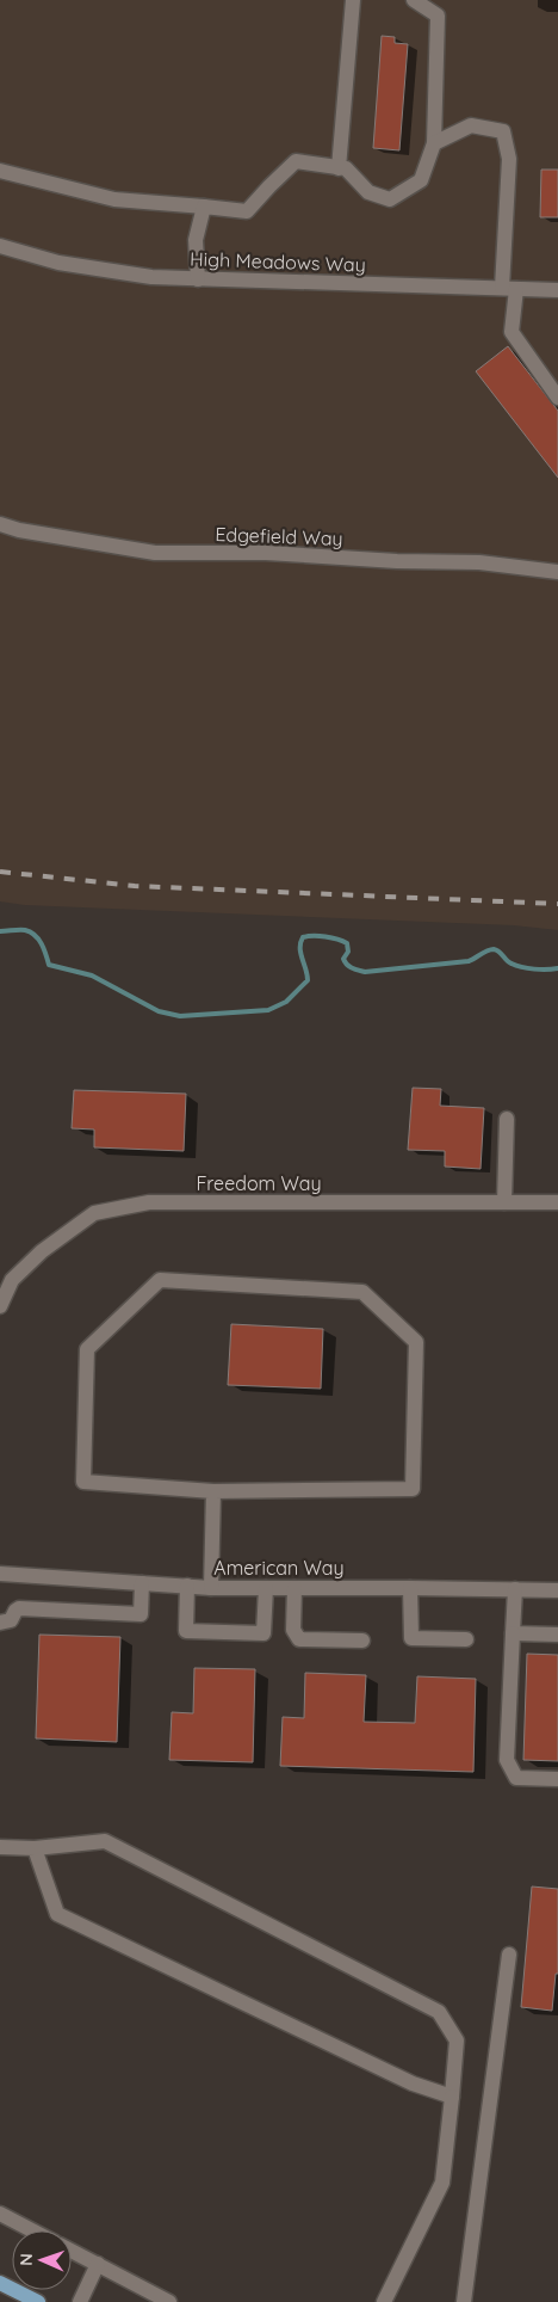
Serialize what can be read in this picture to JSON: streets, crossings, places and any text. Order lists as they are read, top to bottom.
{
  "streets": {
    "street": [
      "High Meadows Way",
      "Edgefield Way",
      "Freedom Way",
      "American Way"
    ]
  },
  "north": "left"
}
